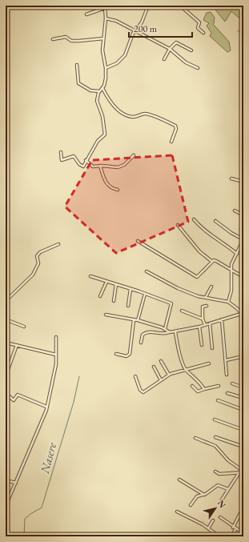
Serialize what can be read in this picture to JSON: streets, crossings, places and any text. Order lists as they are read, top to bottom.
{
  "water": ["Nasere"],
  "scale_bar": "200 m",
  "north": "top right"
}
